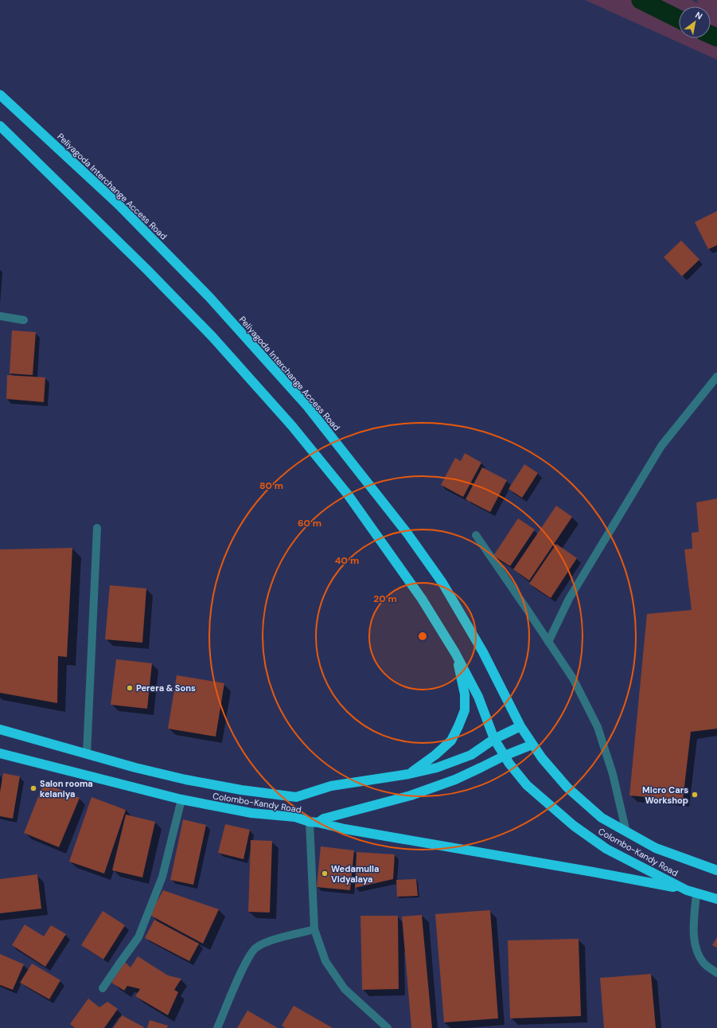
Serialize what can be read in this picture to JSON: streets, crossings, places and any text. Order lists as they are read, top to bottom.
{
  "streets": {
    "highway": ["Peliyagoda Interchange Access Road", "Colombo-Kandy Road"]
  },
  "crossings": [
    ["Peliyagoda Interchange Access Road", "Colombo-Kandy Road"]
  ],
  "places": [
    "Perera & Sons",
    "Salon rooma kelaniya",
    "Micro Cars Workshop",
    "Wedamulla Vidyalaya"
  ],
  "north": "top right",
  "rings": [
    "80 m",
    "60 m",
    "40 m",
    "20 m"
  ]
}
